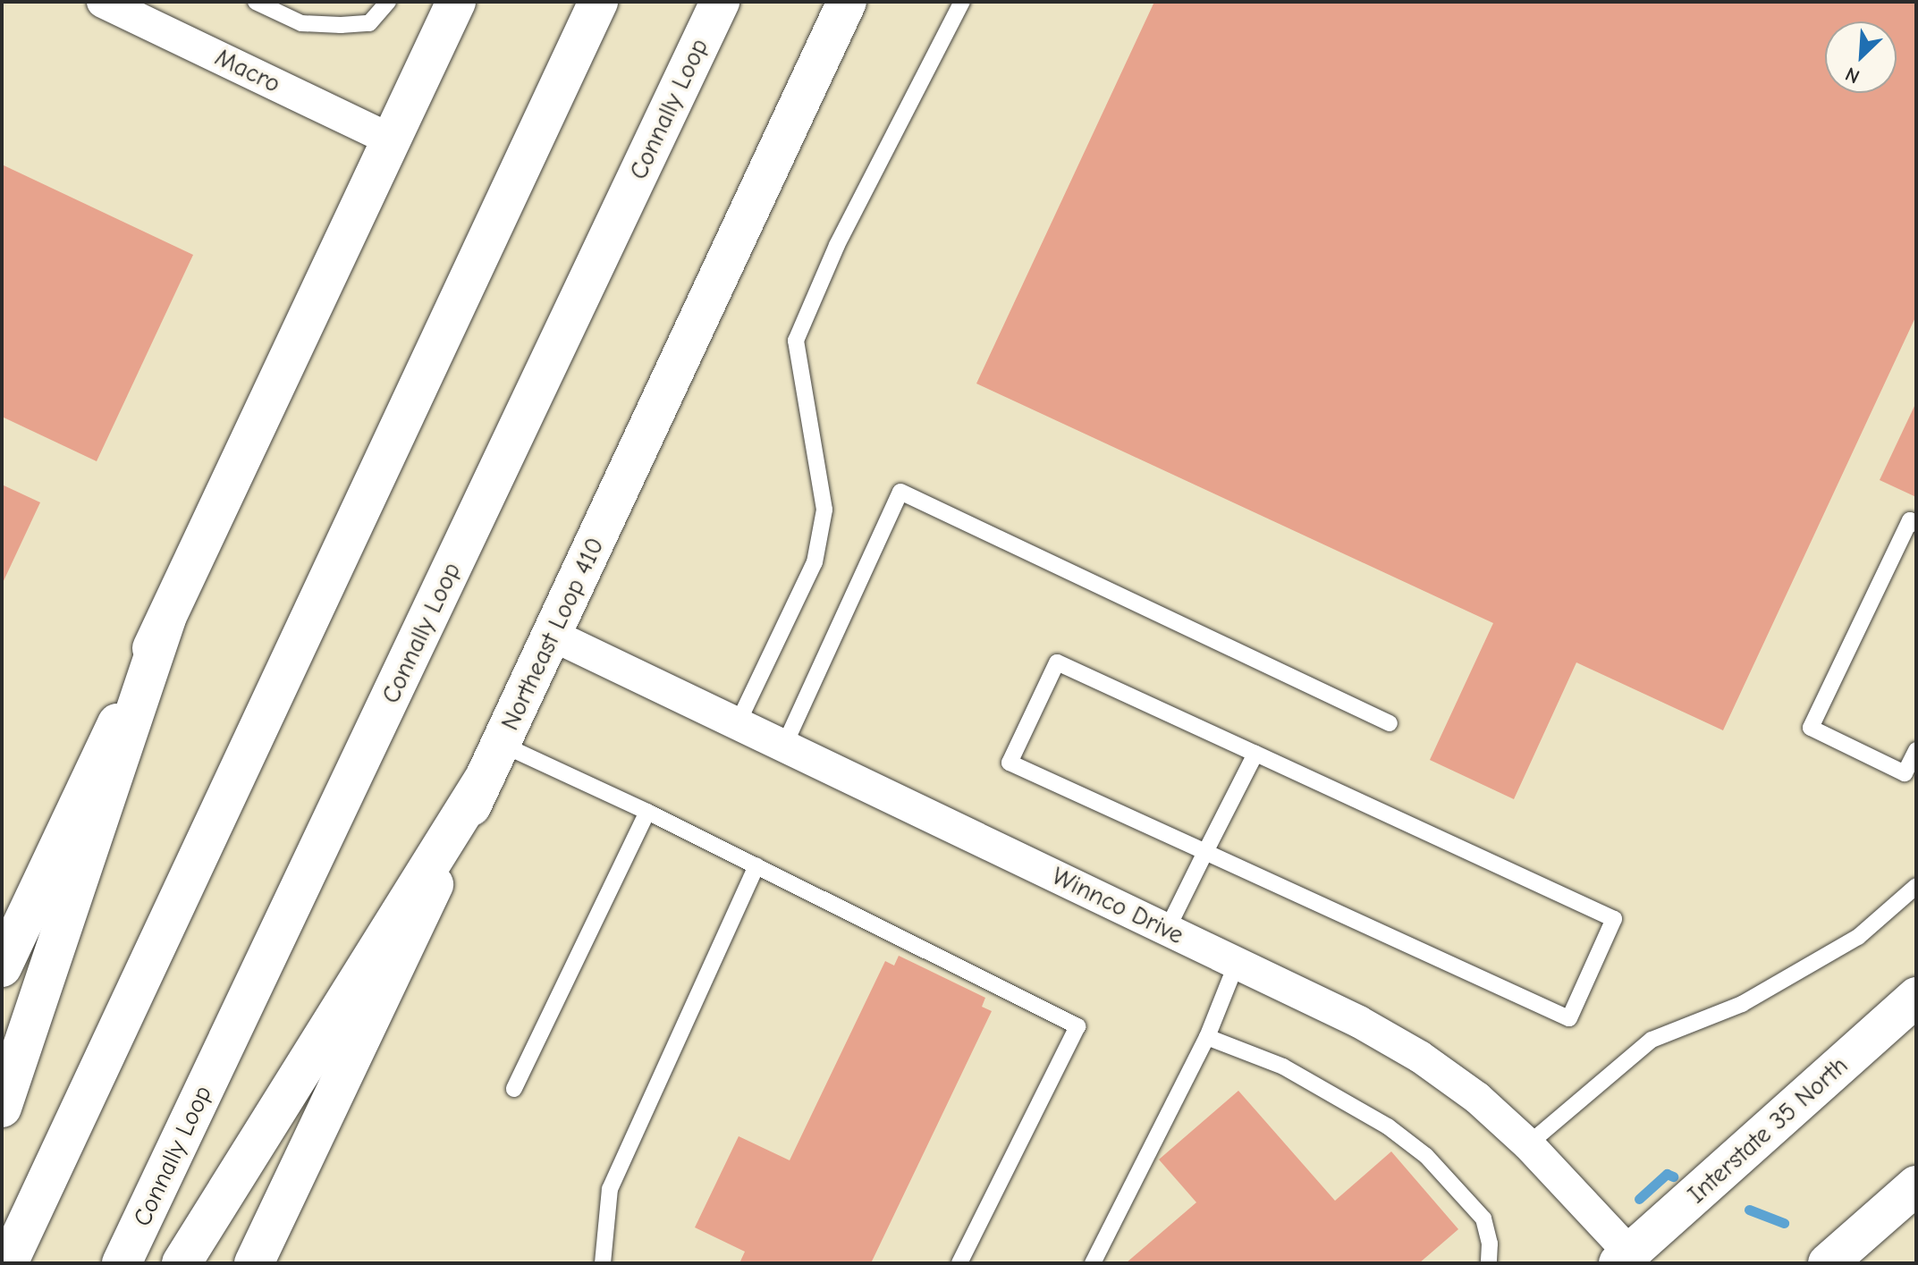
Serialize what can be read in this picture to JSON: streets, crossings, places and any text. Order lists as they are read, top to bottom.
{
  "streets": {
    "main road": ["Connally Loop", "Northeast Loop 410", "Interstate 35 North"],
    "street": ["Macro", "Winnco Drive"]
  },
  "crossings": [
    ["Northeast Loop 410", "Winnco Drive"],
    ["Winnco Drive", "Interstate 35 North"]
  ],
  "north": "bottom left"
}
